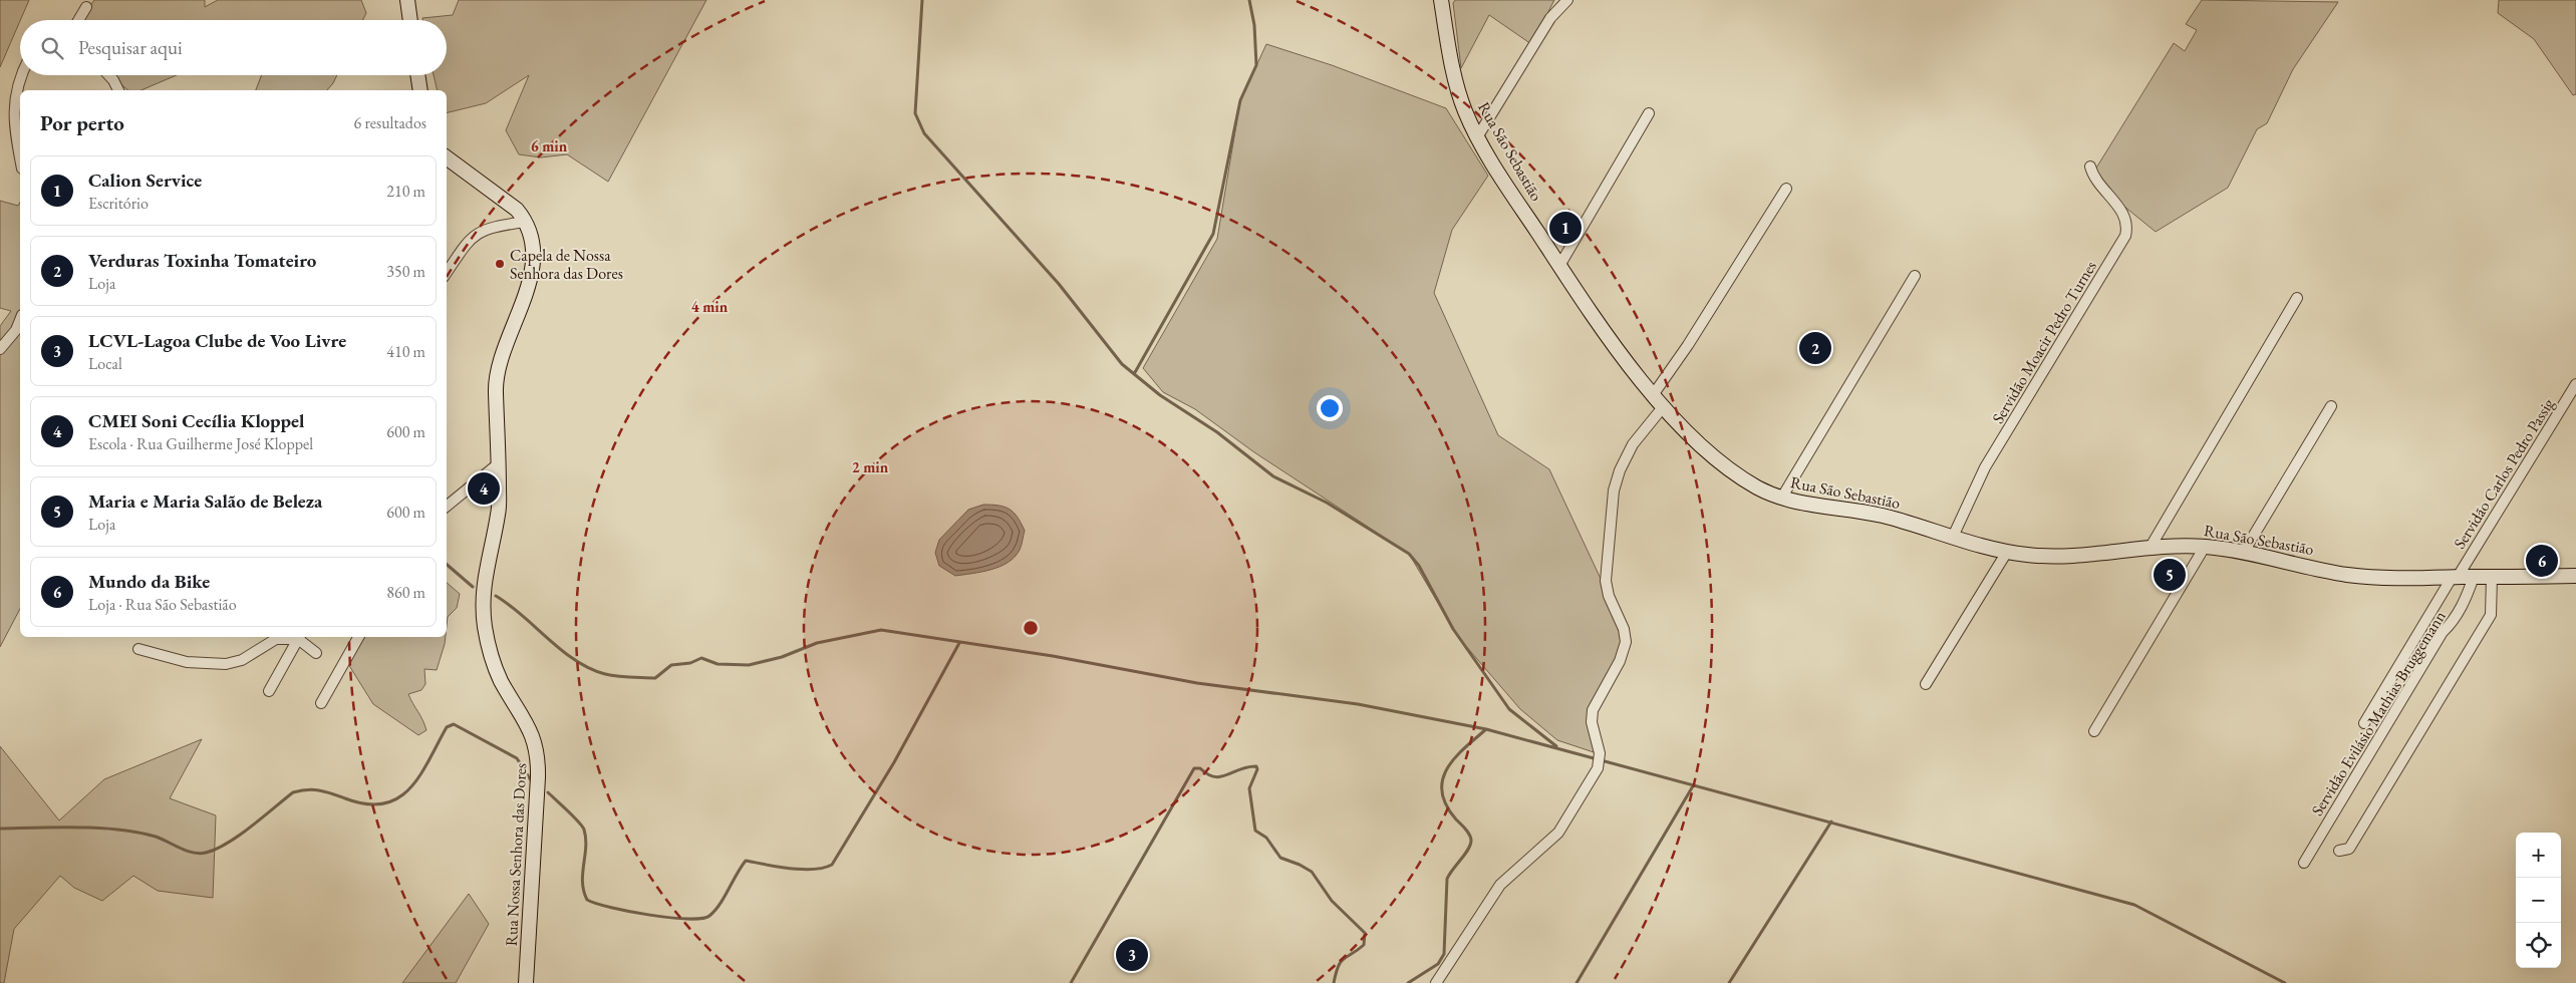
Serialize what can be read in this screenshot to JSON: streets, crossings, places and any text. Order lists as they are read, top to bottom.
{
  "streets": {
    "main road": ["Rua São Sebastião", "Rua Nossa Senhora das Dores"],
    "street": ["Servidão Moacir Pedro Turnes", "Servidão Carlos Pedro Passig", "Servidão Evilásio Mathias Bruggemann"]
  },
  "crossings": [
    ["Rua São Sebastião", "Servidão Moacir Pedro Turnes"],
    ["Rua São Sebastião", "Servidão Carlos Pedro Passig"],
    ["Rua São Sebastião", "Servidão Evilásio Mathias Bruggemann"]
  ],
  "places": ["Capela de Nossa Senhora das Dores"],
  "page": {
    "search": "Pesquisar aqui",
    "heading": ["Por perto", "6 resultados"],
    "list": [
      {
        "mark": "1",
        "name": "Calion Service",
        "note": "Escritório",
        "value": "210 m"
      },
      {
        "mark": "2",
        "name": "Verduras Toxinha Tomateiro",
        "note": "Loja",
        "value": "350 m"
      },
      {
        "mark": "3",
        "name": "LCVL-Lagoa Clube de Voo Livre",
        "note": "Local",
        "value": "410 m"
      },
      {
        "mark": "4",
        "name": "CMEI Soni Cecília Kloppel",
        "note": "Escola · Rua Guilherme José Kloppel",
        "value": "600 m"
      },
      {
        "mark": "5",
        "name": "Maria e Maria Salão de Beleza",
        "note": "Loja",
        "value": "600 m"
      },
      {
        "mark": "6",
        "name": "Mundo da Bike",
        "note": "Loja · Rua São Sebastião",
        "value": "860 m"
      }
    ],
    "pins": [
      "1",
      "2",
      "4",
      "6",
      "5",
      "3"
    ],
    "map_buttons": ["+", "−"]
  },
  "rings": ["6 min", "4 min", "2 min"]
}
